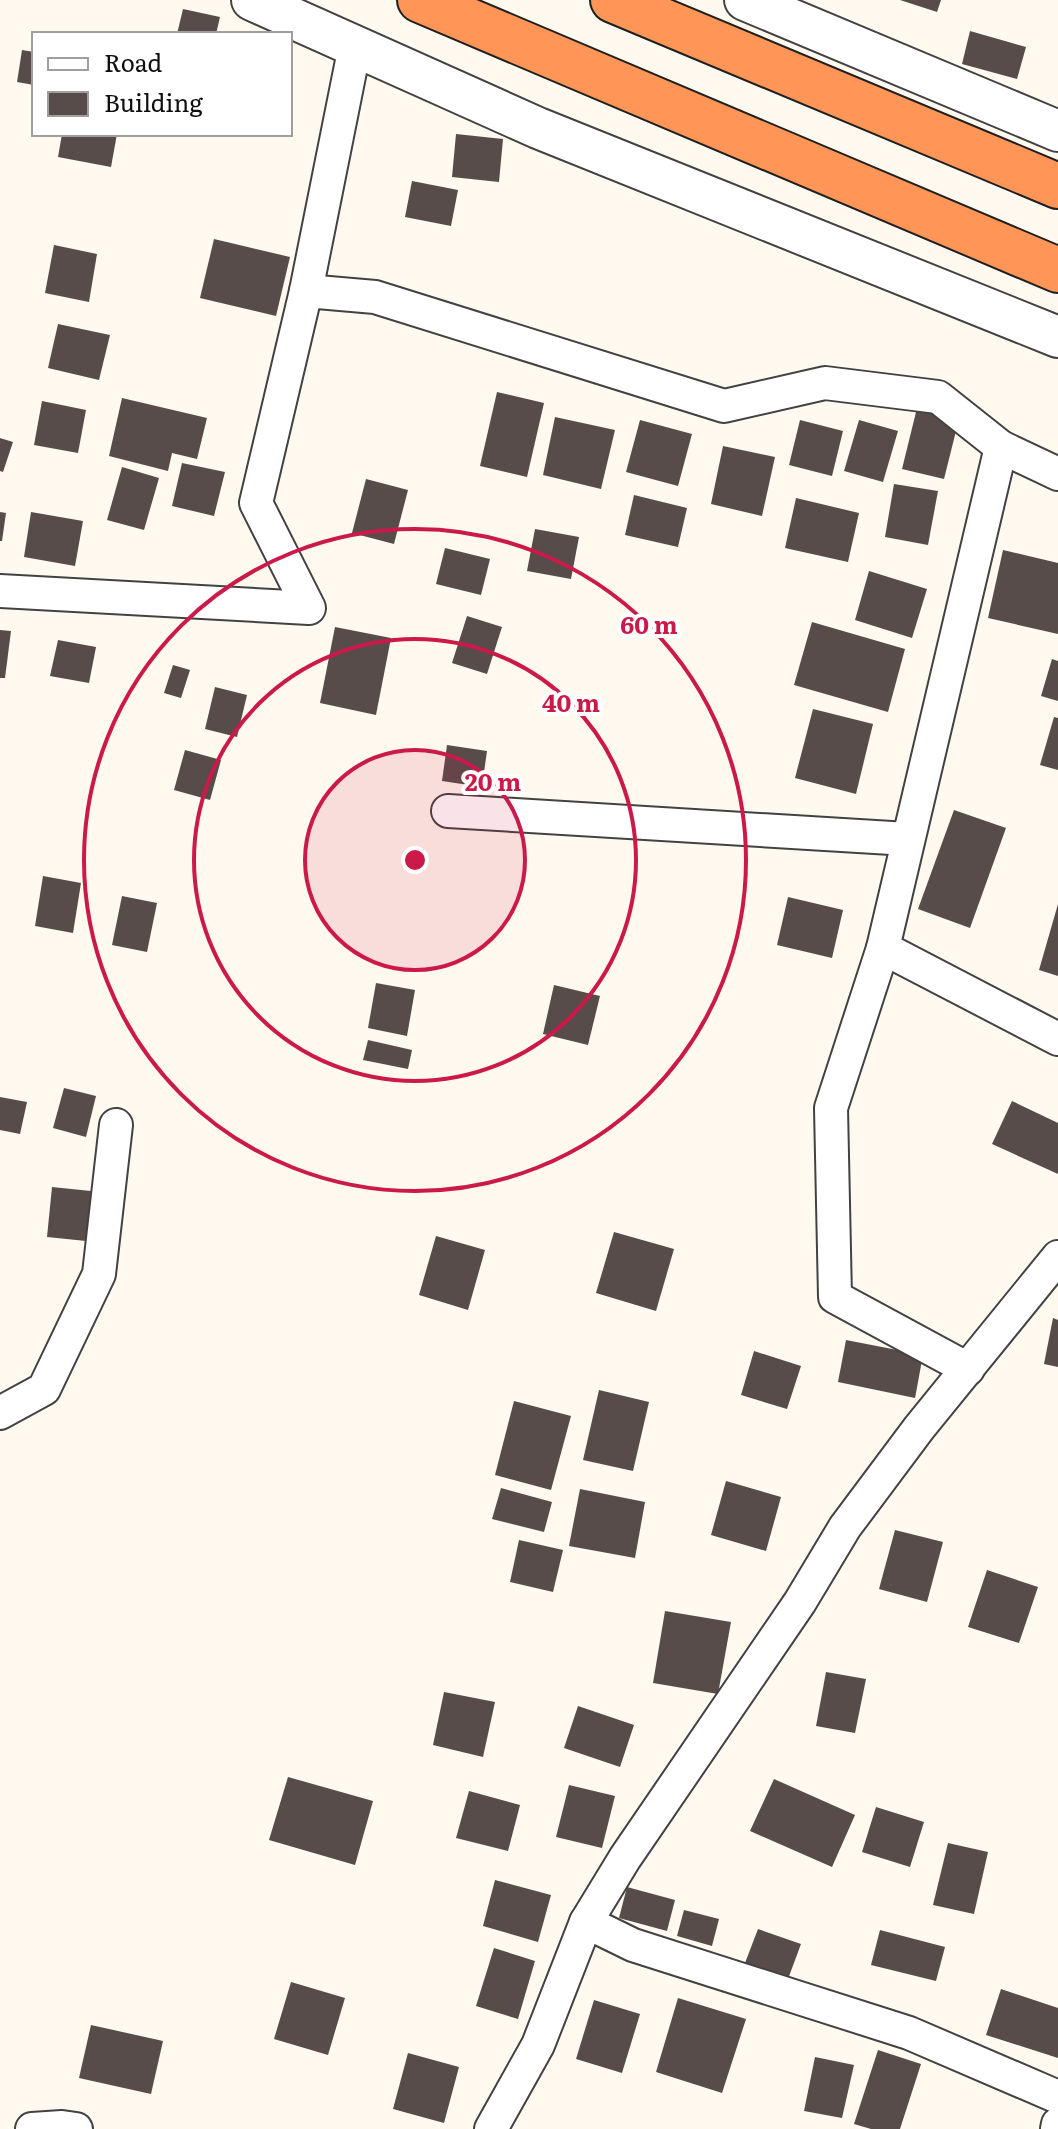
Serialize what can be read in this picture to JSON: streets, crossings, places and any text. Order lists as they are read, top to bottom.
{
  "legend": ["Road", "Building"],
  "rings": ["60 m", "40 m", "20 m"]
}
